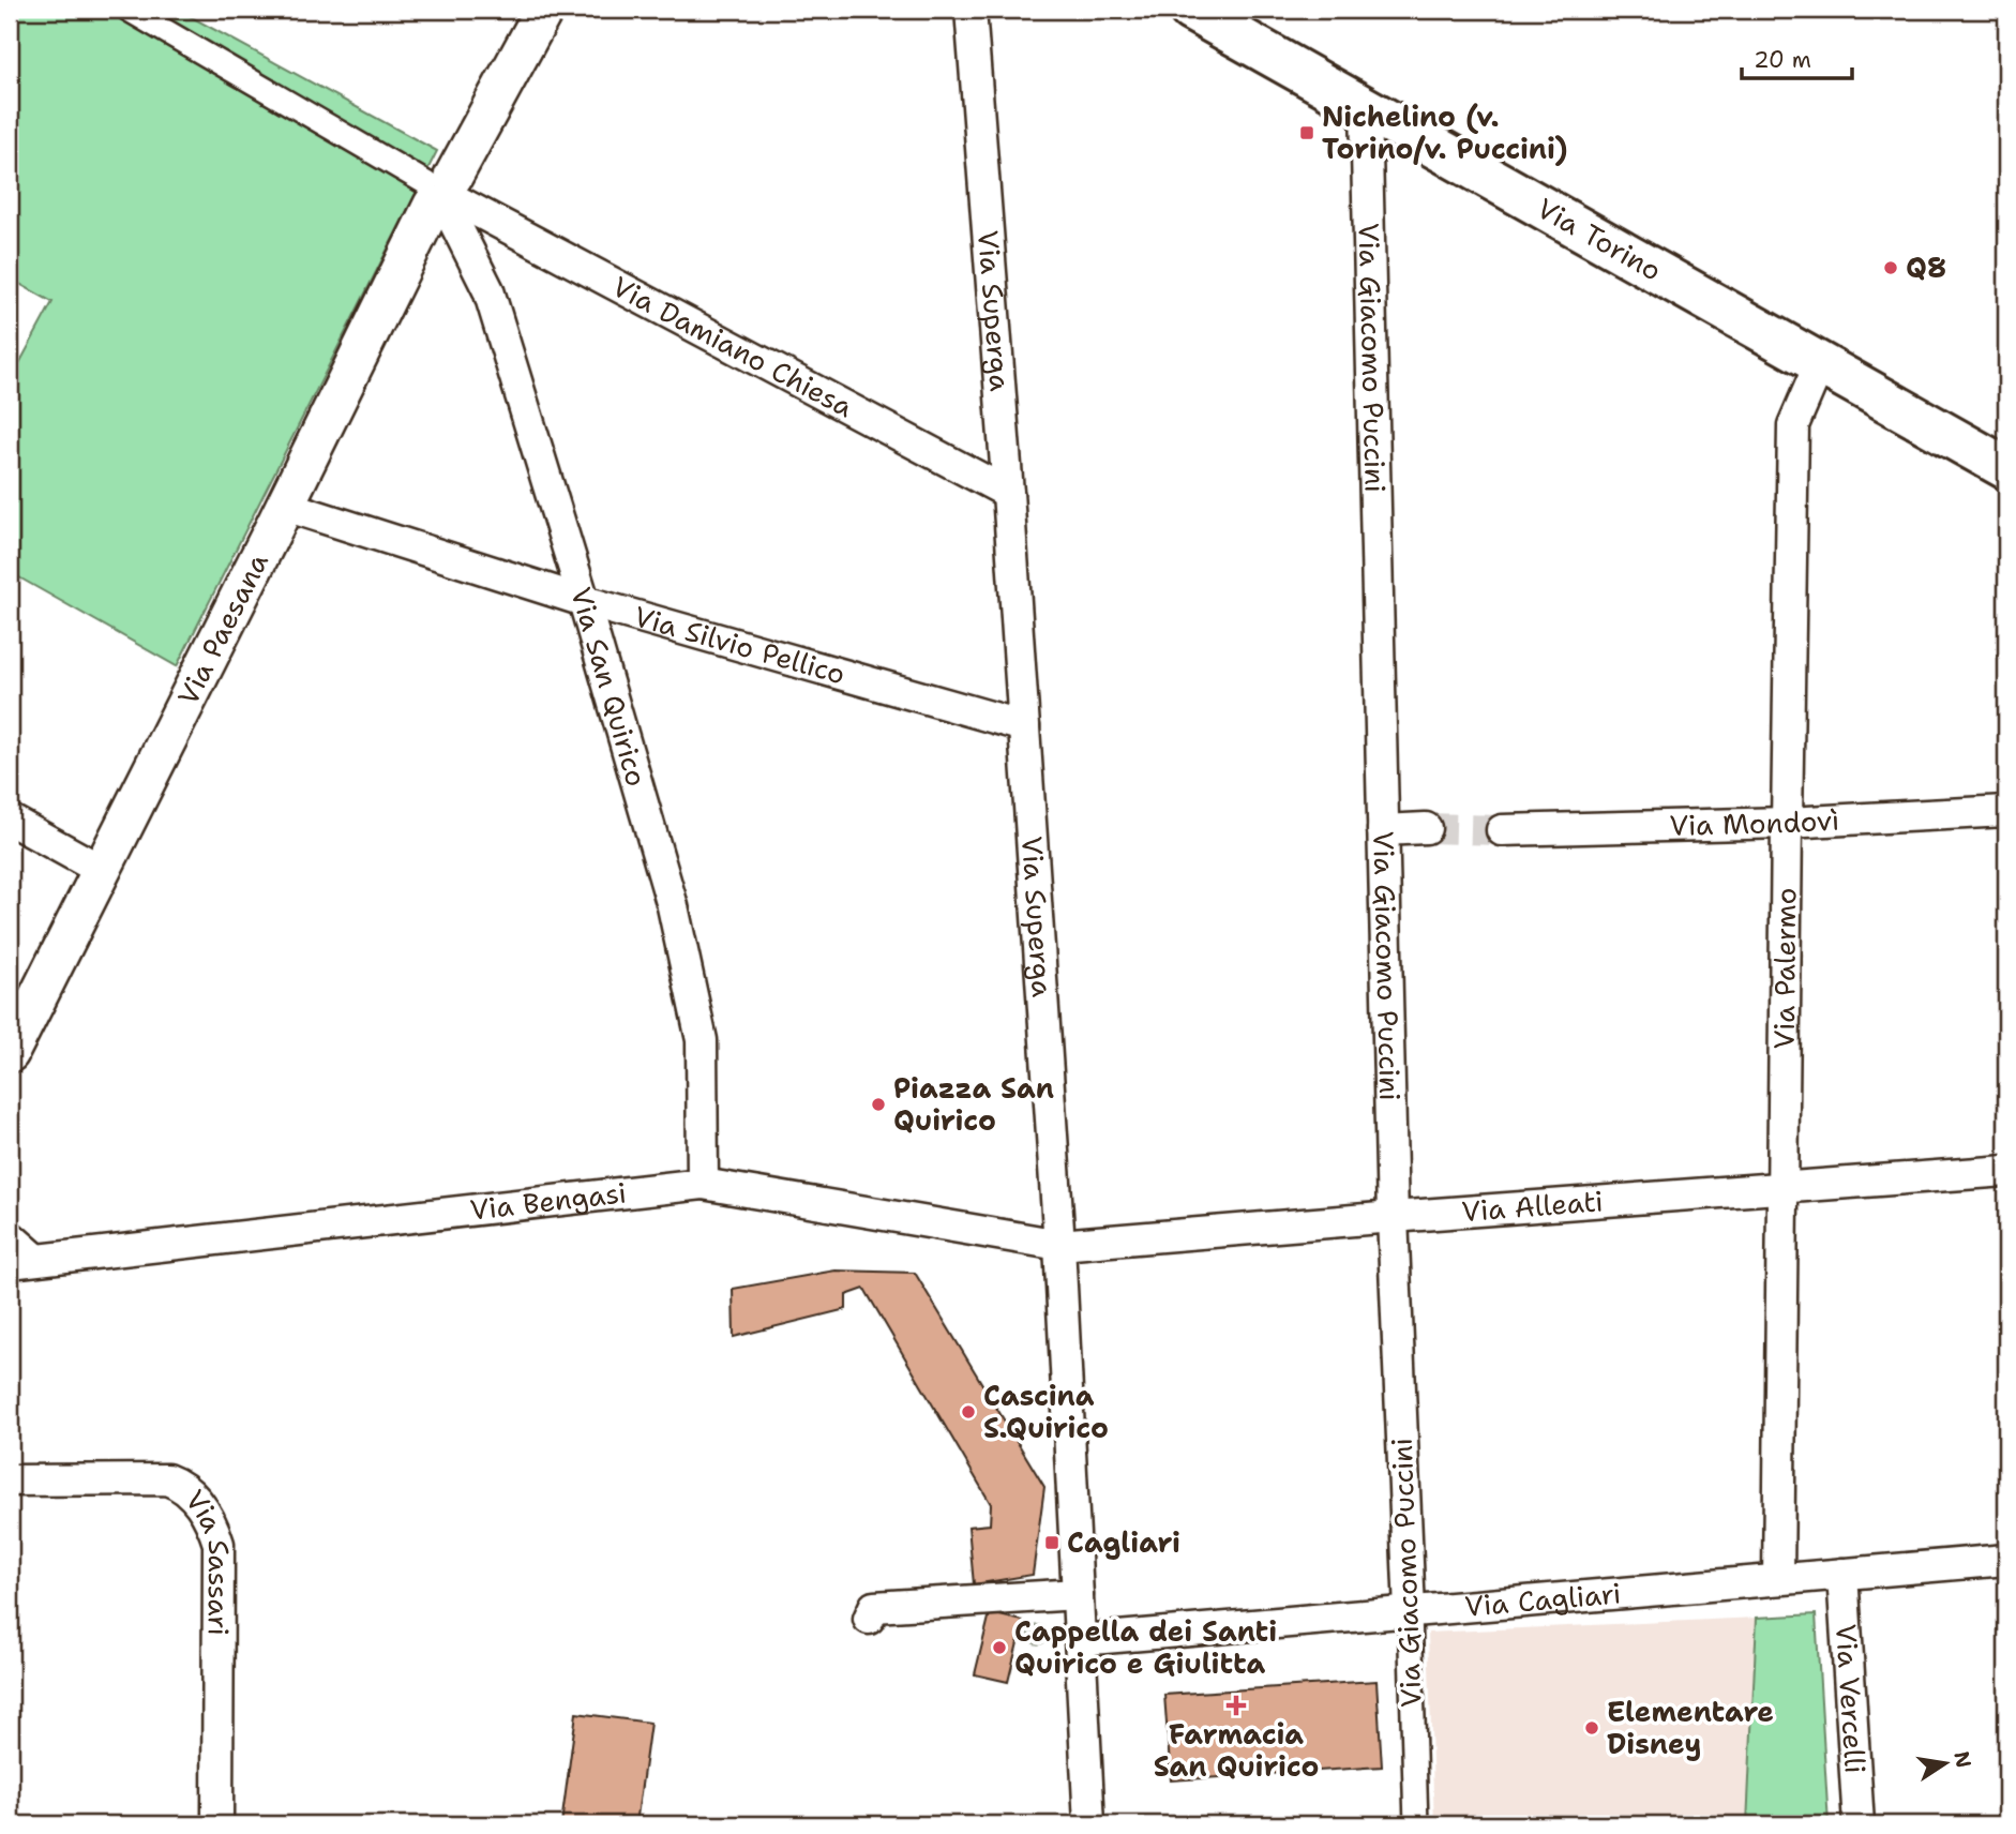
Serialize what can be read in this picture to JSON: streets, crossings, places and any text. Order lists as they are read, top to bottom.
{
  "streets": {
    "main road": ["Via Torino"],
    "street": [
      "Via Superga",
      "Via Damiano Chiesa",
      "Via Giacomo Puccini",
      "Via Paesana",
      "Via Silvio Pellico",
      "Via San Quirico",
      "Via Mondovì",
      "Via Palermo",
      "Via Bengasi",
      "Via Alleati",
      "Via Sassari",
      "Via Cagliari",
      "Via Vercelli"
    ]
  },
  "crossings": [
    ["Via Torino", "Via Giacomo Puccini"],
    ["Via Torino", "Via Palermo"],
    ["Via Superga", "Via Damiano Chiesa"],
    ["Via Superga", "Via Silvio Pellico"],
    ["Via Superga", "Via Bengasi"],
    ["Via Superga", "Via Alleati"],
    ["Via Superga", "Via Cagliari"],
    ["Via Damiano Chiesa", "Via Paesana"],
    ["Via Damiano Chiesa", "Via San Quirico"],
    ["Via Giacomo Puccini", "Via Alleati"],
    ["Via Giacomo Puccini", "Via Cagliari"],
    ["Via Paesana", "Via Silvio Pellico"],
    ["Via Paesana", "Via San Quirico"],
    ["Via Silvio Pellico", "Via San Quirico"],
    ["Via San Quirico", "Via Bengasi"],
    ["Via Mondovì", "Via Palermo"],
    ["Via Palermo", "Via Alleati"],
    ["Via Palermo", "Via Cagliari"],
    ["Via Bengasi", "Via Alleati"],
    ["Via Cagliari", "Via Vercelli"]
  ],
  "places": {
    "transit": ["Nichelino (v. Torino/v. Puccini)", "Cagliari"],
    "other": [
      "Q8",
      "Piazza San Quirico",
      "Cascina S.Quirico",
      "Cappella dei Santi Quirico e Giulitta",
      "Elementare Disney"
    ],
    "health": ["Farmacia San Quirico"]
  },
  "scale_bar": "20 m",
  "north": "right"
}
